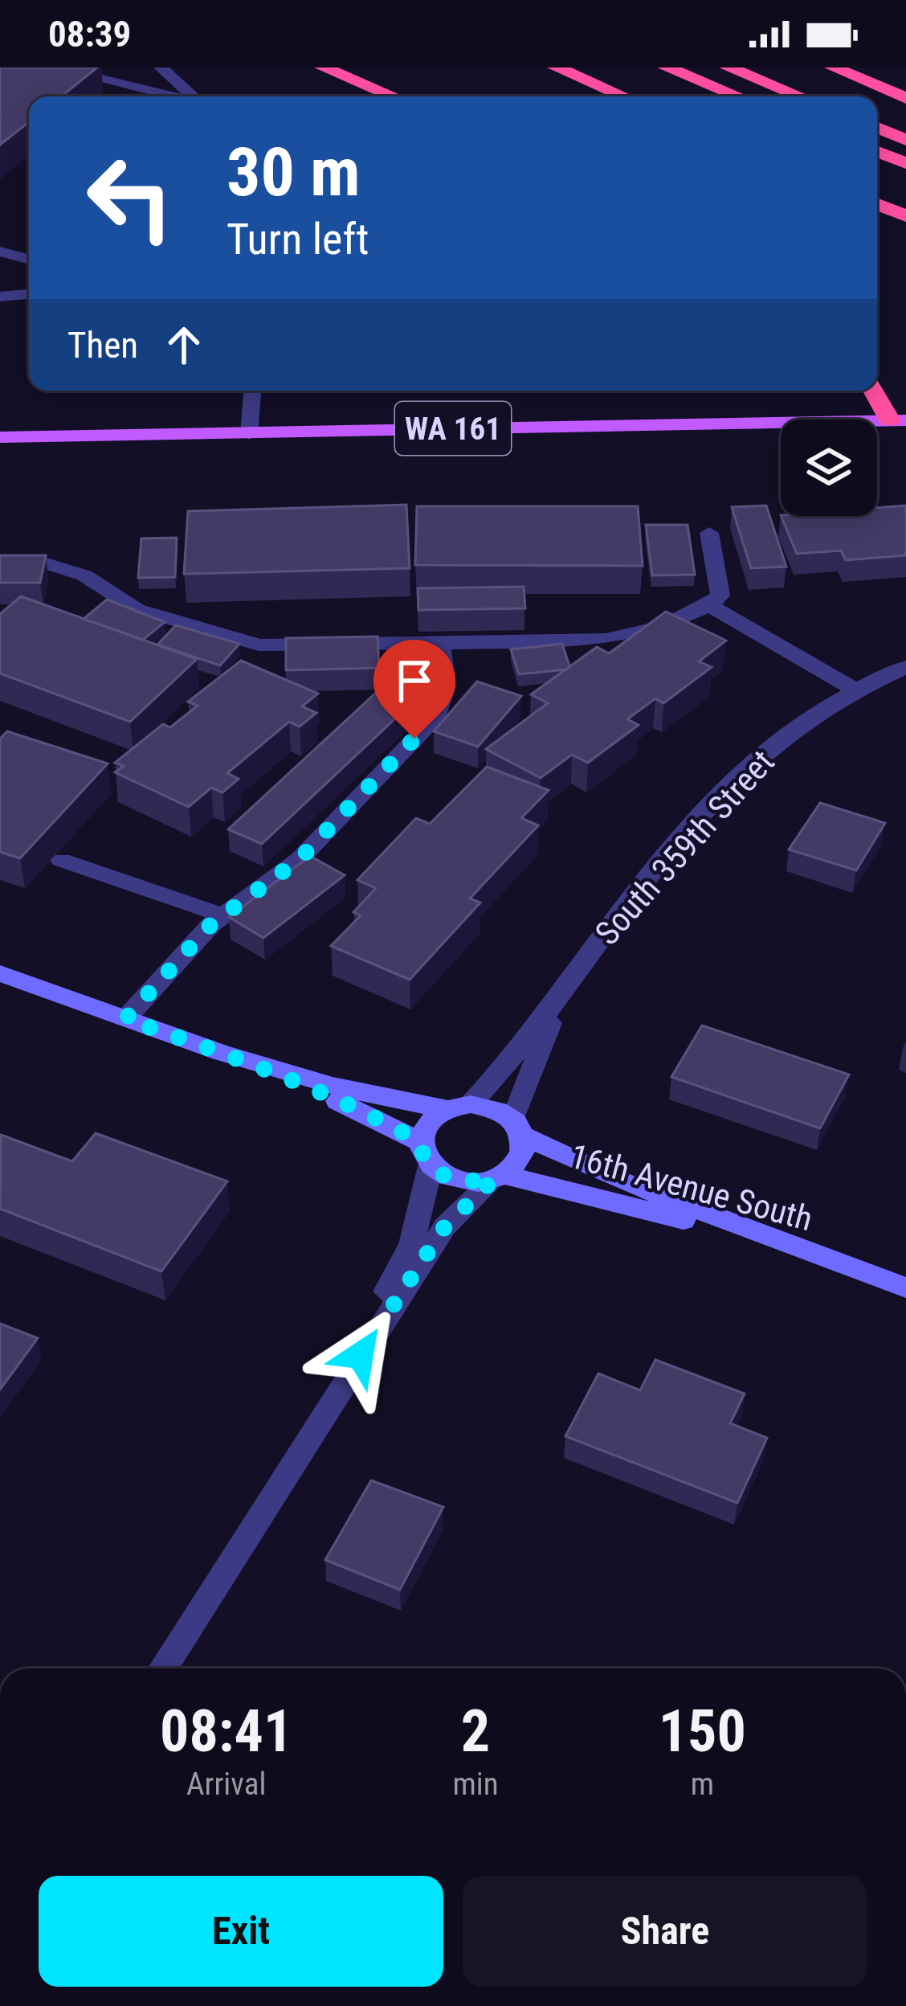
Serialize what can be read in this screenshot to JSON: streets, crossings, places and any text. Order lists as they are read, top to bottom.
{
  "streets": {
    "main road": ["WA 161"],
    "street": ["South 359th Street", "16th Avenue South"]
  },
  "crossings": [
    ["South 359th Street", "16th Avenue South"]
  ],
  "page": {
    "status": "08:39",
    "turn": ["30 m", "Turn left"],
    "then": "Then",
    "eta": [
      "08:41",
      "Arrival",
      "2",
      "min",
      "150",
      "m"
    ],
    "buttons": ["Exit", "Share"]
  }
}
